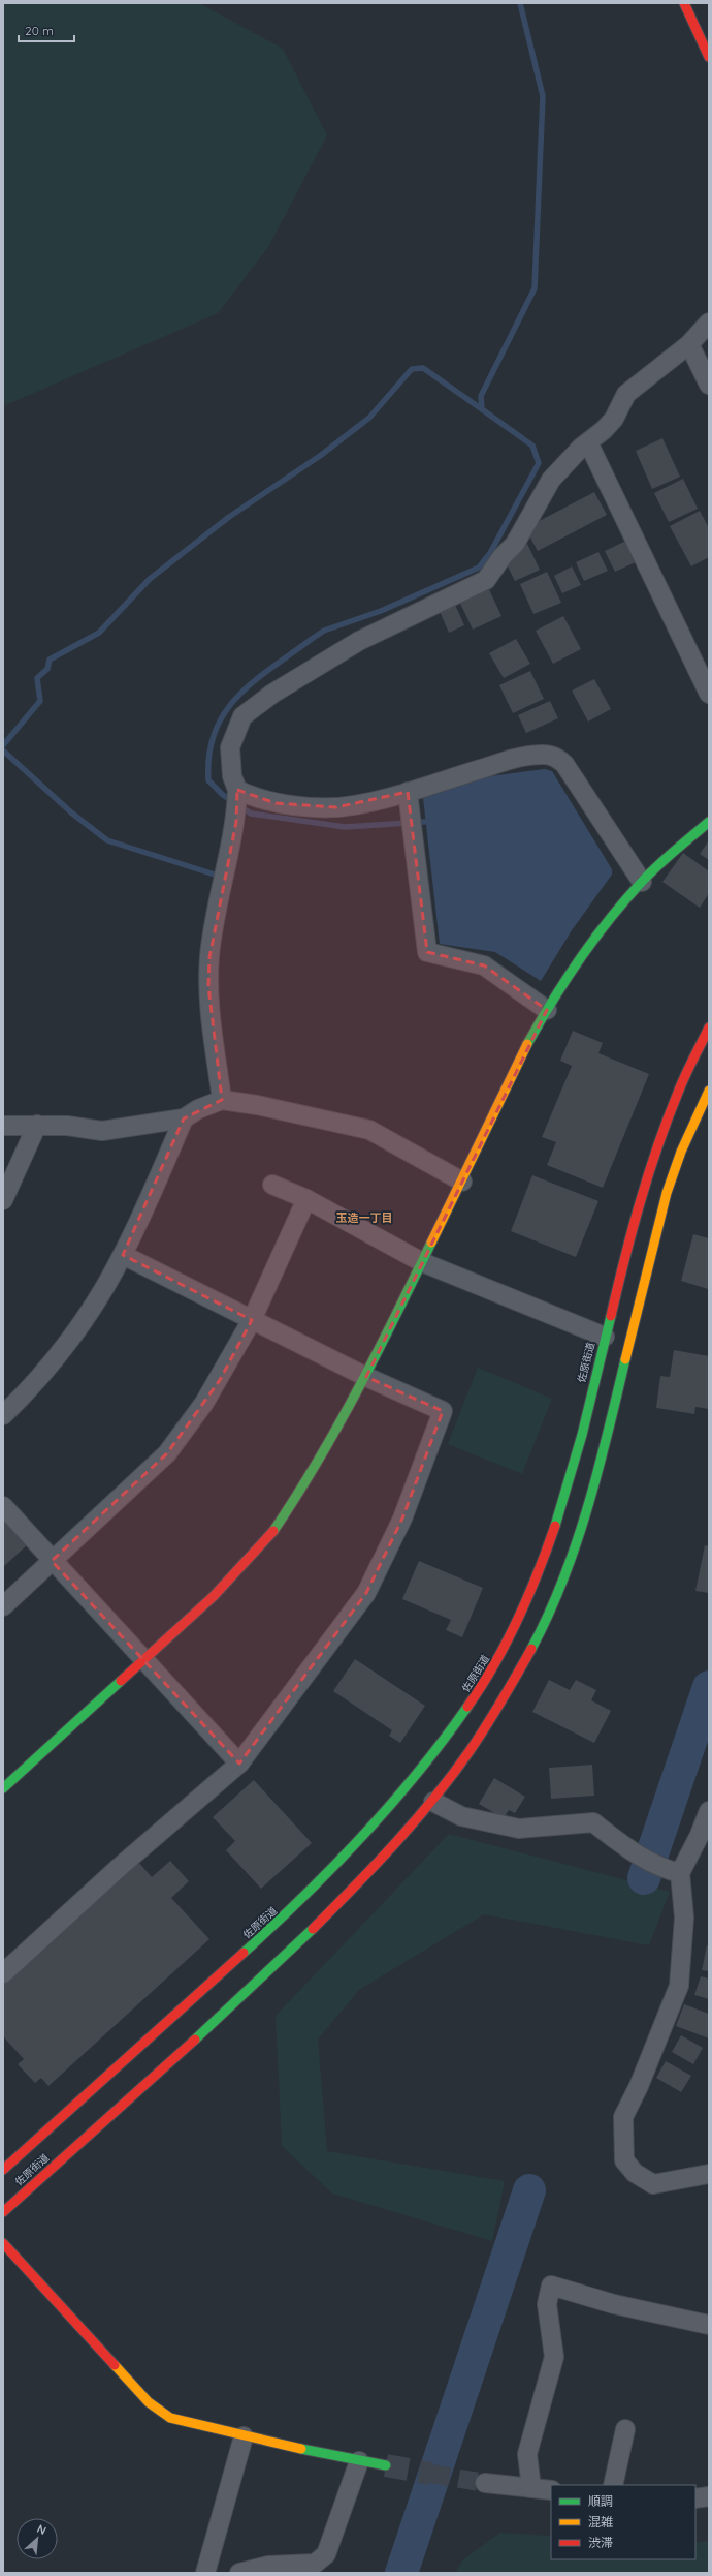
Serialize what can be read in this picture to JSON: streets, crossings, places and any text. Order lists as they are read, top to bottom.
{
  "streets": {
    "main road": ["佐原街道"]
  },
  "districts": ["玉造一丁目"],
  "legend": ["順調", "混雑", "渋滞"],
  "scale_bar": "20 m",
  "north": "top right"
}
